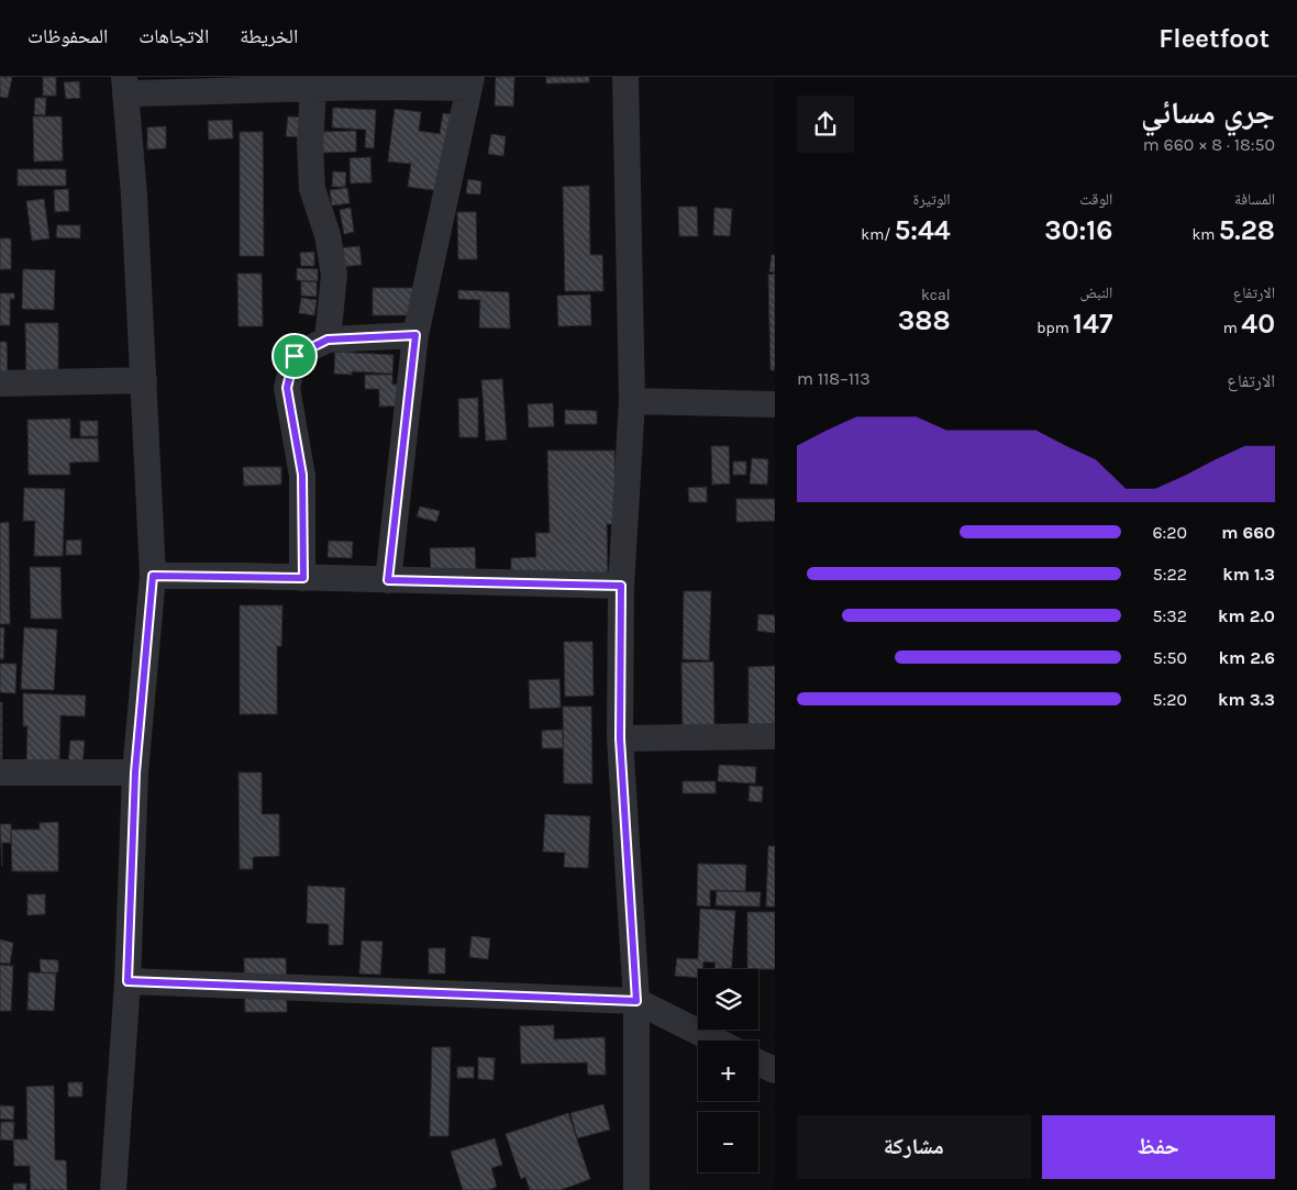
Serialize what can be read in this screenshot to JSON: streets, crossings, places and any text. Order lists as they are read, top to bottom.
{
  "page": {
    "header": "Fleetfoot",
    "nav": ["الخريطة", "الاتجاهات", "المحفوظات"],
    "heading": ["جري مسائي", "18:50 · 8 × 660 m"],
    "stats": [
      ["المسافة", "5.28 km"],
      ["الوقت", "30:16"],
      ["الوتيرة", "5:44 /km"],
      ["الارتفاع", "40 m"],
      ["النبض", "147 bpm"],
      ["kcal", "388"]
    ],
    "chart": ["الارتفاع", "113–118 m"],
    "list": [
      {
        "name": "660 m",
        "note": "6:20"
      },
      {
        "name": "1.3 km",
        "note": "5:22"
      },
      {
        "name": "2.0 km",
        "note": "5:32"
      },
      {
        "name": "2.6 km",
        "note": "5:50"
      },
      {
        "name": "3.3 km",
        "note": "5:20"
      }
    ],
    "map_buttons": ["+", "−"],
    "buttons": ["حفظ", "مشاركة"]
  }
}
